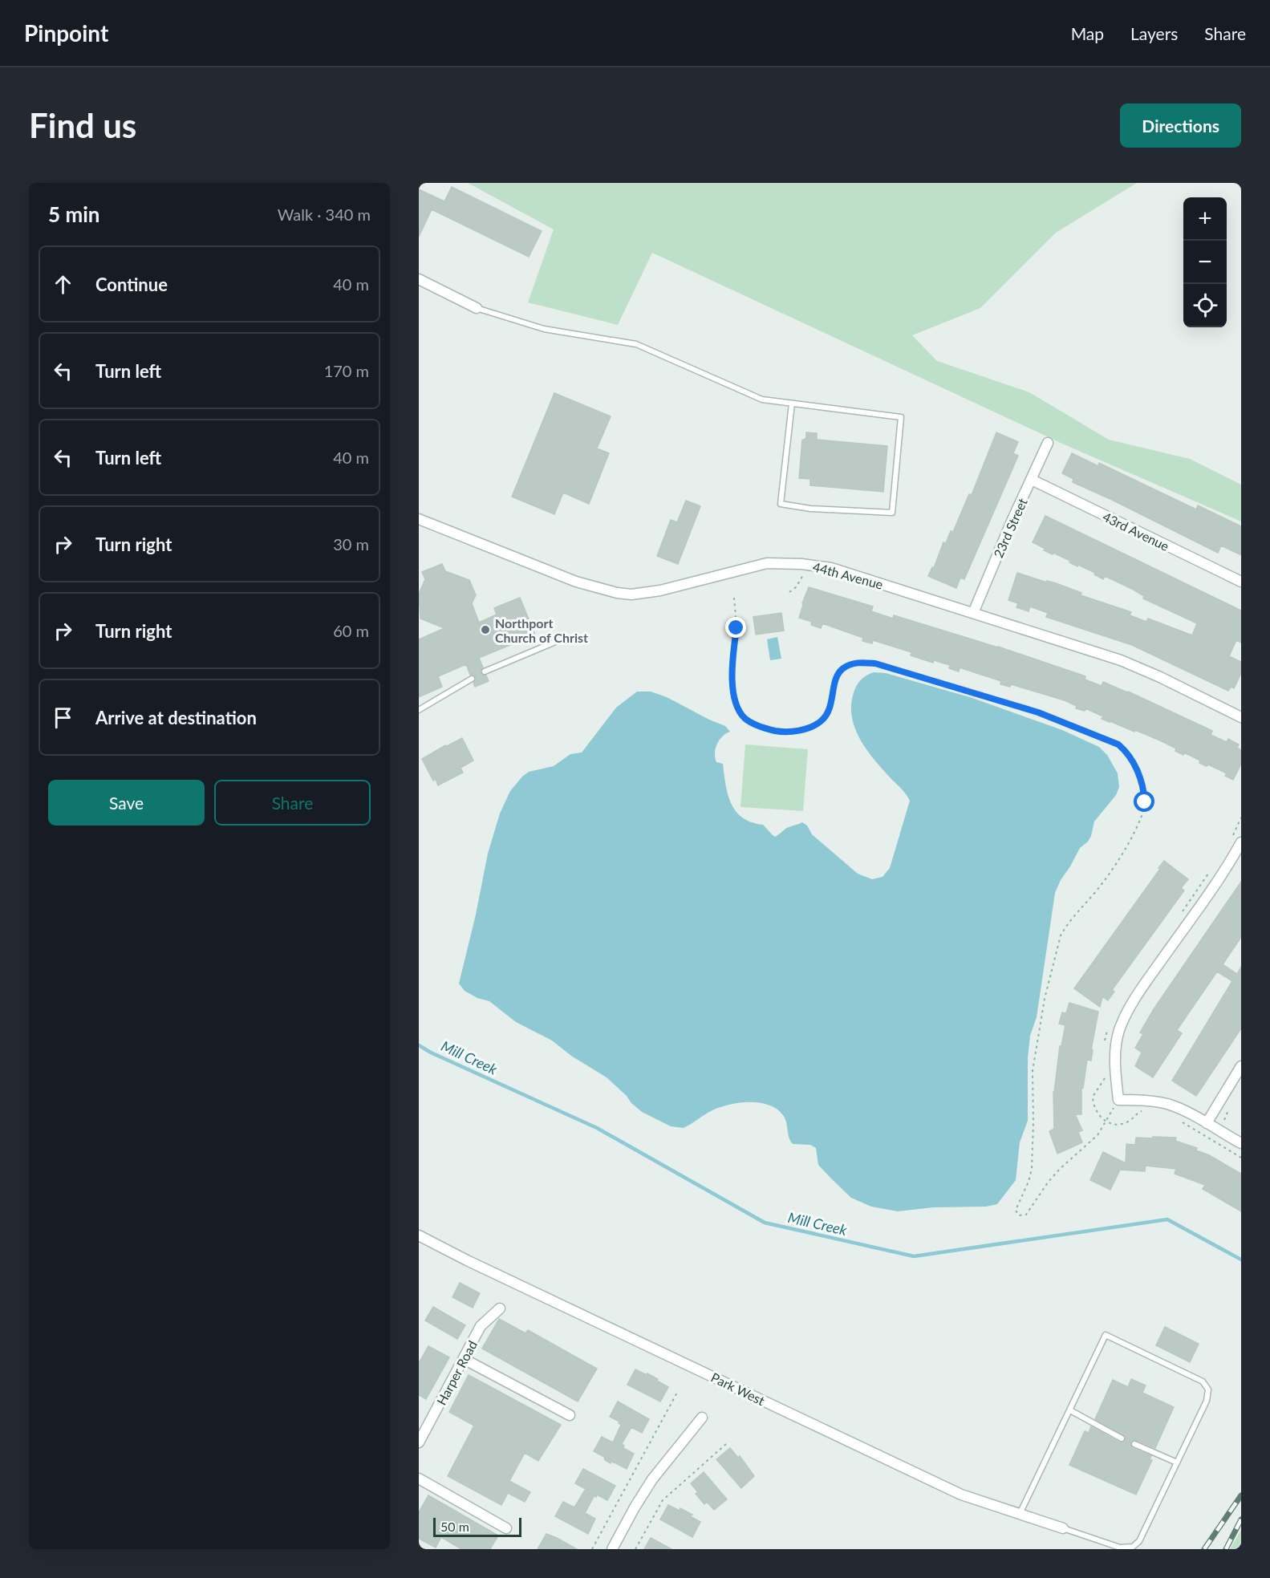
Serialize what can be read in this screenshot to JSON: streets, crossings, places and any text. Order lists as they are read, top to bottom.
{
  "streets": {
    "street": [
      "23rd Street",
      "43rd Avenue",
      "44th Avenue",
      "Harper Road",
      "Park West"
    ]
  },
  "crossings": [
    ["23rd Street", "43rd Avenue"],
    ["23rd Street", "44th Avenue"]
  ],
  "water": ["Mill Creek"],
  "places": ["Northport Church of Christ"],
  "scale_bar": "50 m",
  "page": {
    "header": "Pinpoint",
    "nav": ["Map", "Layers", "Share"],
    "buttons": [
      "Directions",
      ["Save", "Share"]
    ],
    "title": "Find us",
    "heading": ["5 min", "Walk · 340 m"],
    "map_buttons": ["+", "−"],
    "list": [
      ["Continue", "40 m"],
      ["Turn left", "170 m"],
      ["Turn left", "40 m"],
      ["Turn right", "30 m"],
      ["Turn right", "60 m"],
      "Arrive at destination"
    ],
    "scale": "50 m"
  }
}
